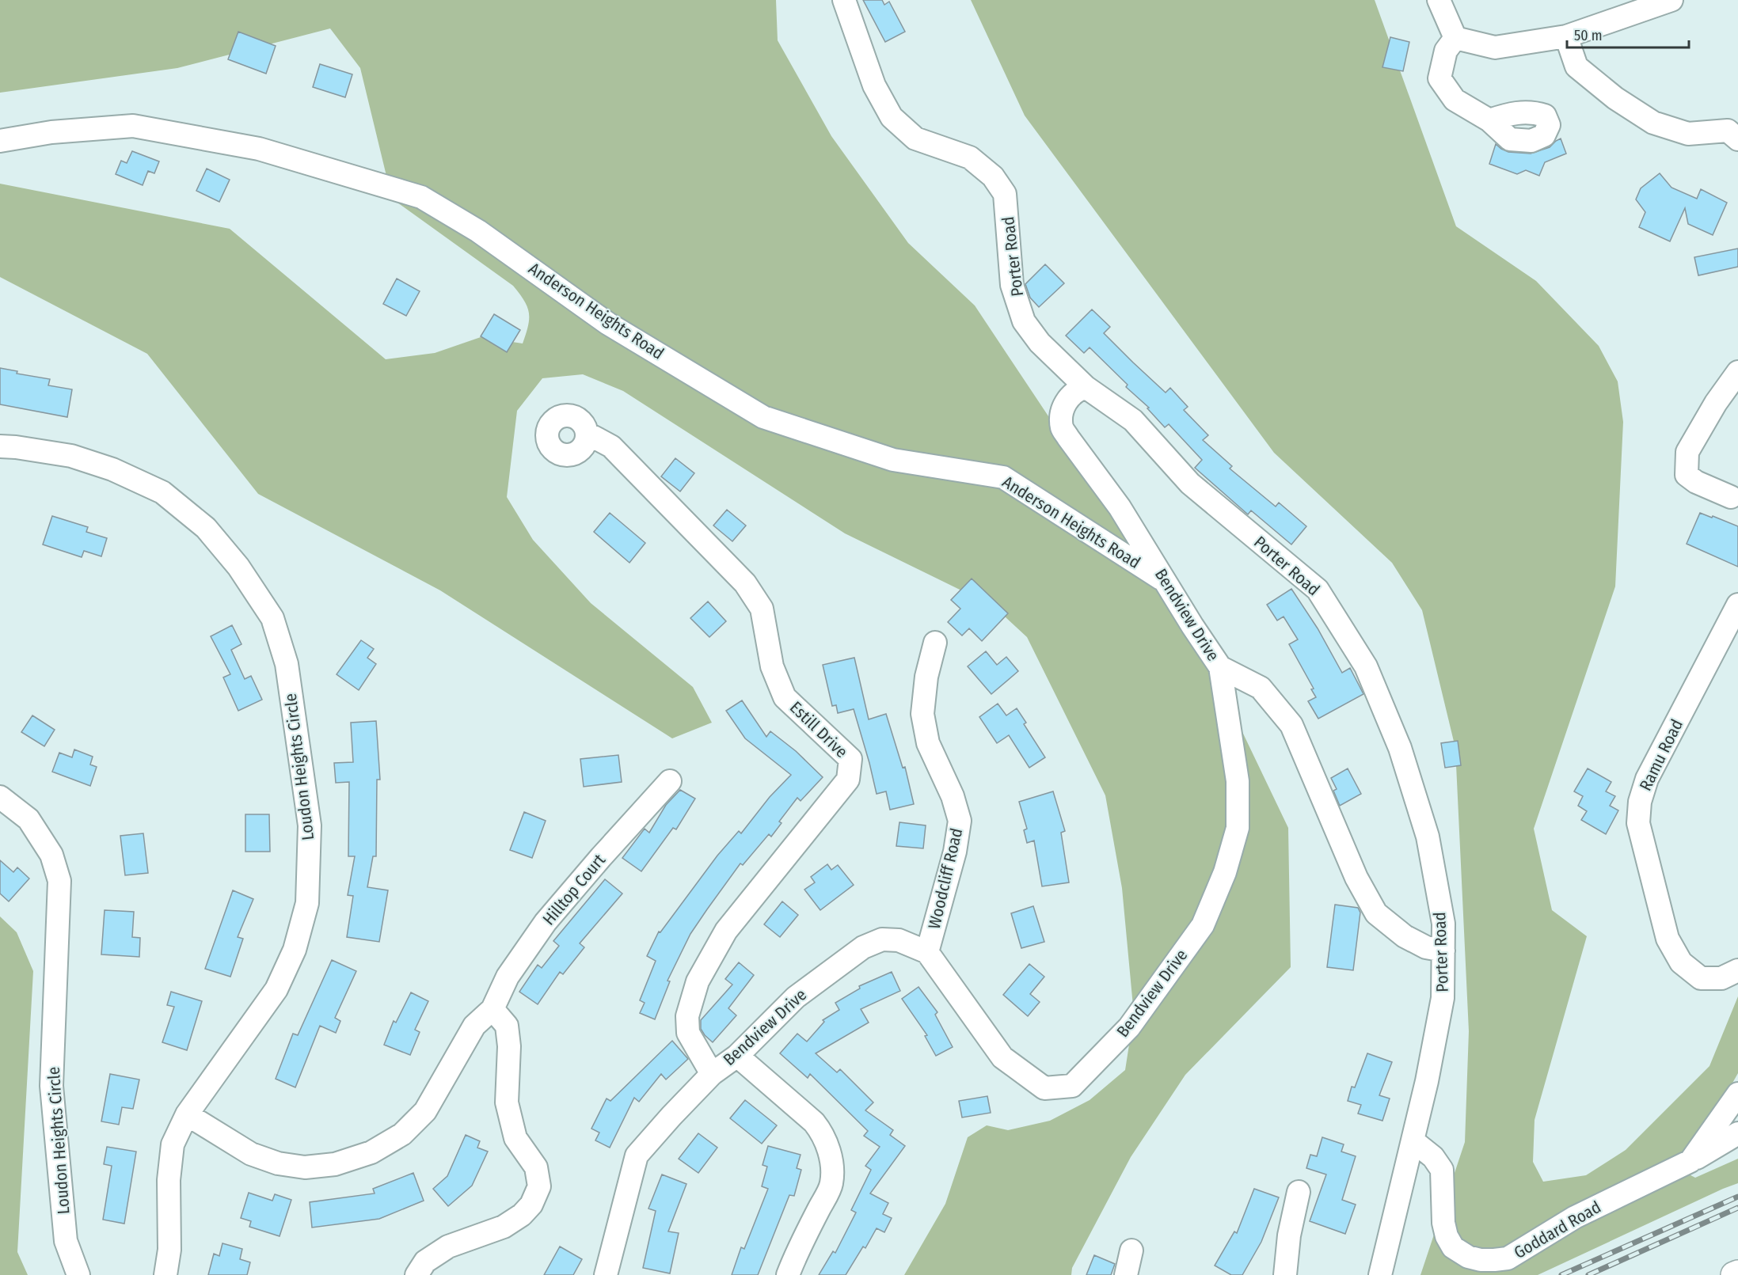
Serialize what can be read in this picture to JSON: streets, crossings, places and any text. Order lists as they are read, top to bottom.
{
  "streets": {
    "street": [
      "Porter Road",
      "Anderson Heights Road",
      "Bendview Drive",
      "Estill Drive",
      "Ramu Road",
      "Loudon Heights Circle",
      "Woodcliff Road",
      "Hilltop Court",
      "Goddard Road"
    ]
  },
  "crossings": [
    ["Porter Road", "Bendview Drive"],
    ["Porter Road", "Goddard Road"],
    ["Anderson Heights Road", "Bendview Drive"],
    ["Bendview Drive", "Estill Drive"],
    ["Bendview Drive", "Woodcliff Road"]
  ],
  "scale_bar": "50 m"
}
